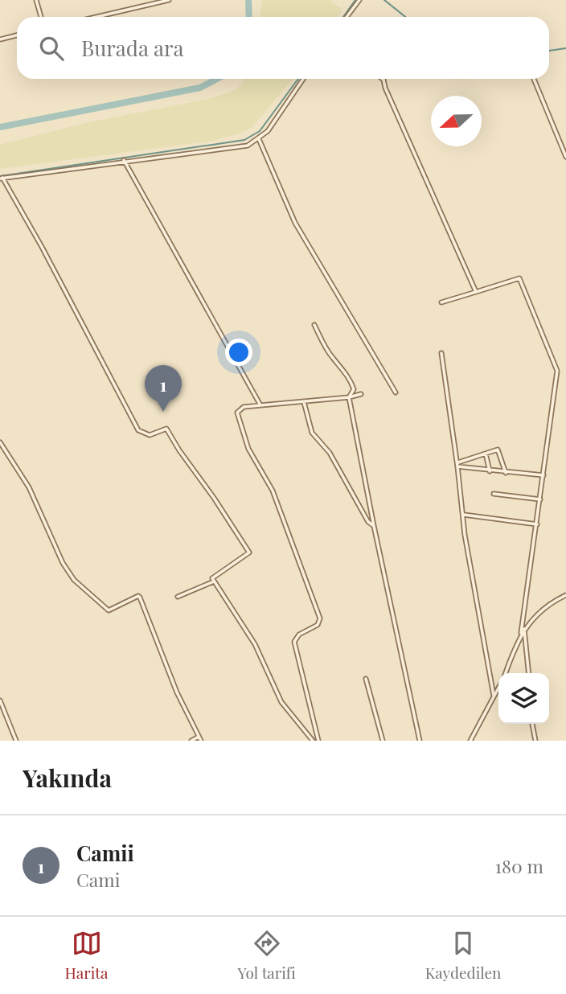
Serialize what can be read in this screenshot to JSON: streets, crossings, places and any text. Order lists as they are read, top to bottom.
{
  "north": "left",
  "page": {
    "search": "Burada ara",
    "pins": "1",
    "heading": "Yakında",
    "list": [
      {
        "mark": "1",
        "name": "Camii",
        "note": "Cami",
        "value": "180 m"
      }
    ],
    "nav": ["Harita", "Yol tarifi", "Kaydedilen"]
  }
}
